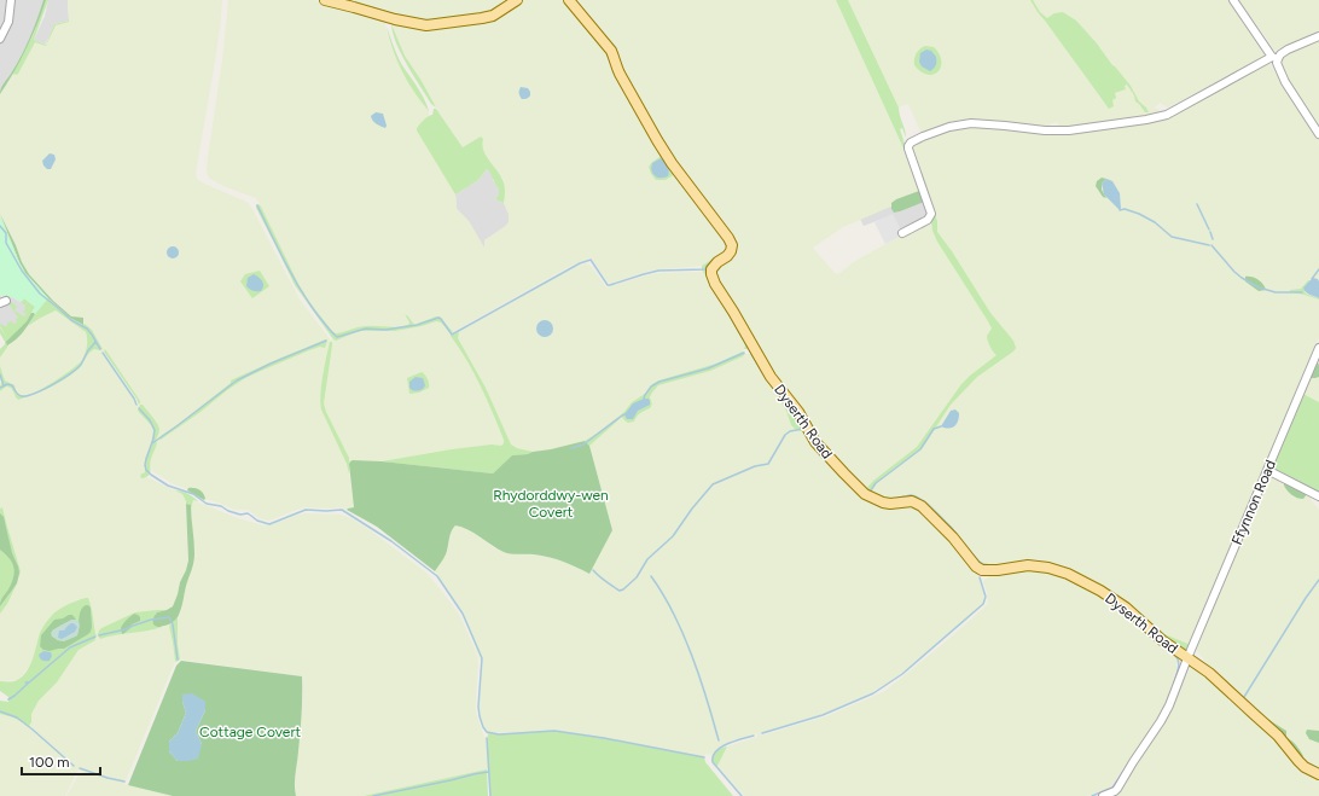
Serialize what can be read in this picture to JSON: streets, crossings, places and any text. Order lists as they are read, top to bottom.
{
  "streets": {
    "main road": ["Dyserth Road"],
    "street": ["Ffynnon Road"]
  },
  "crossings": [
    ["Dyserth Road", "Ffynnon Road"]
  ],
  "parks": ["Rhydorddwy-wen Covert", "Cottage Covert"],
  "scale_bar": "100 m"
}
